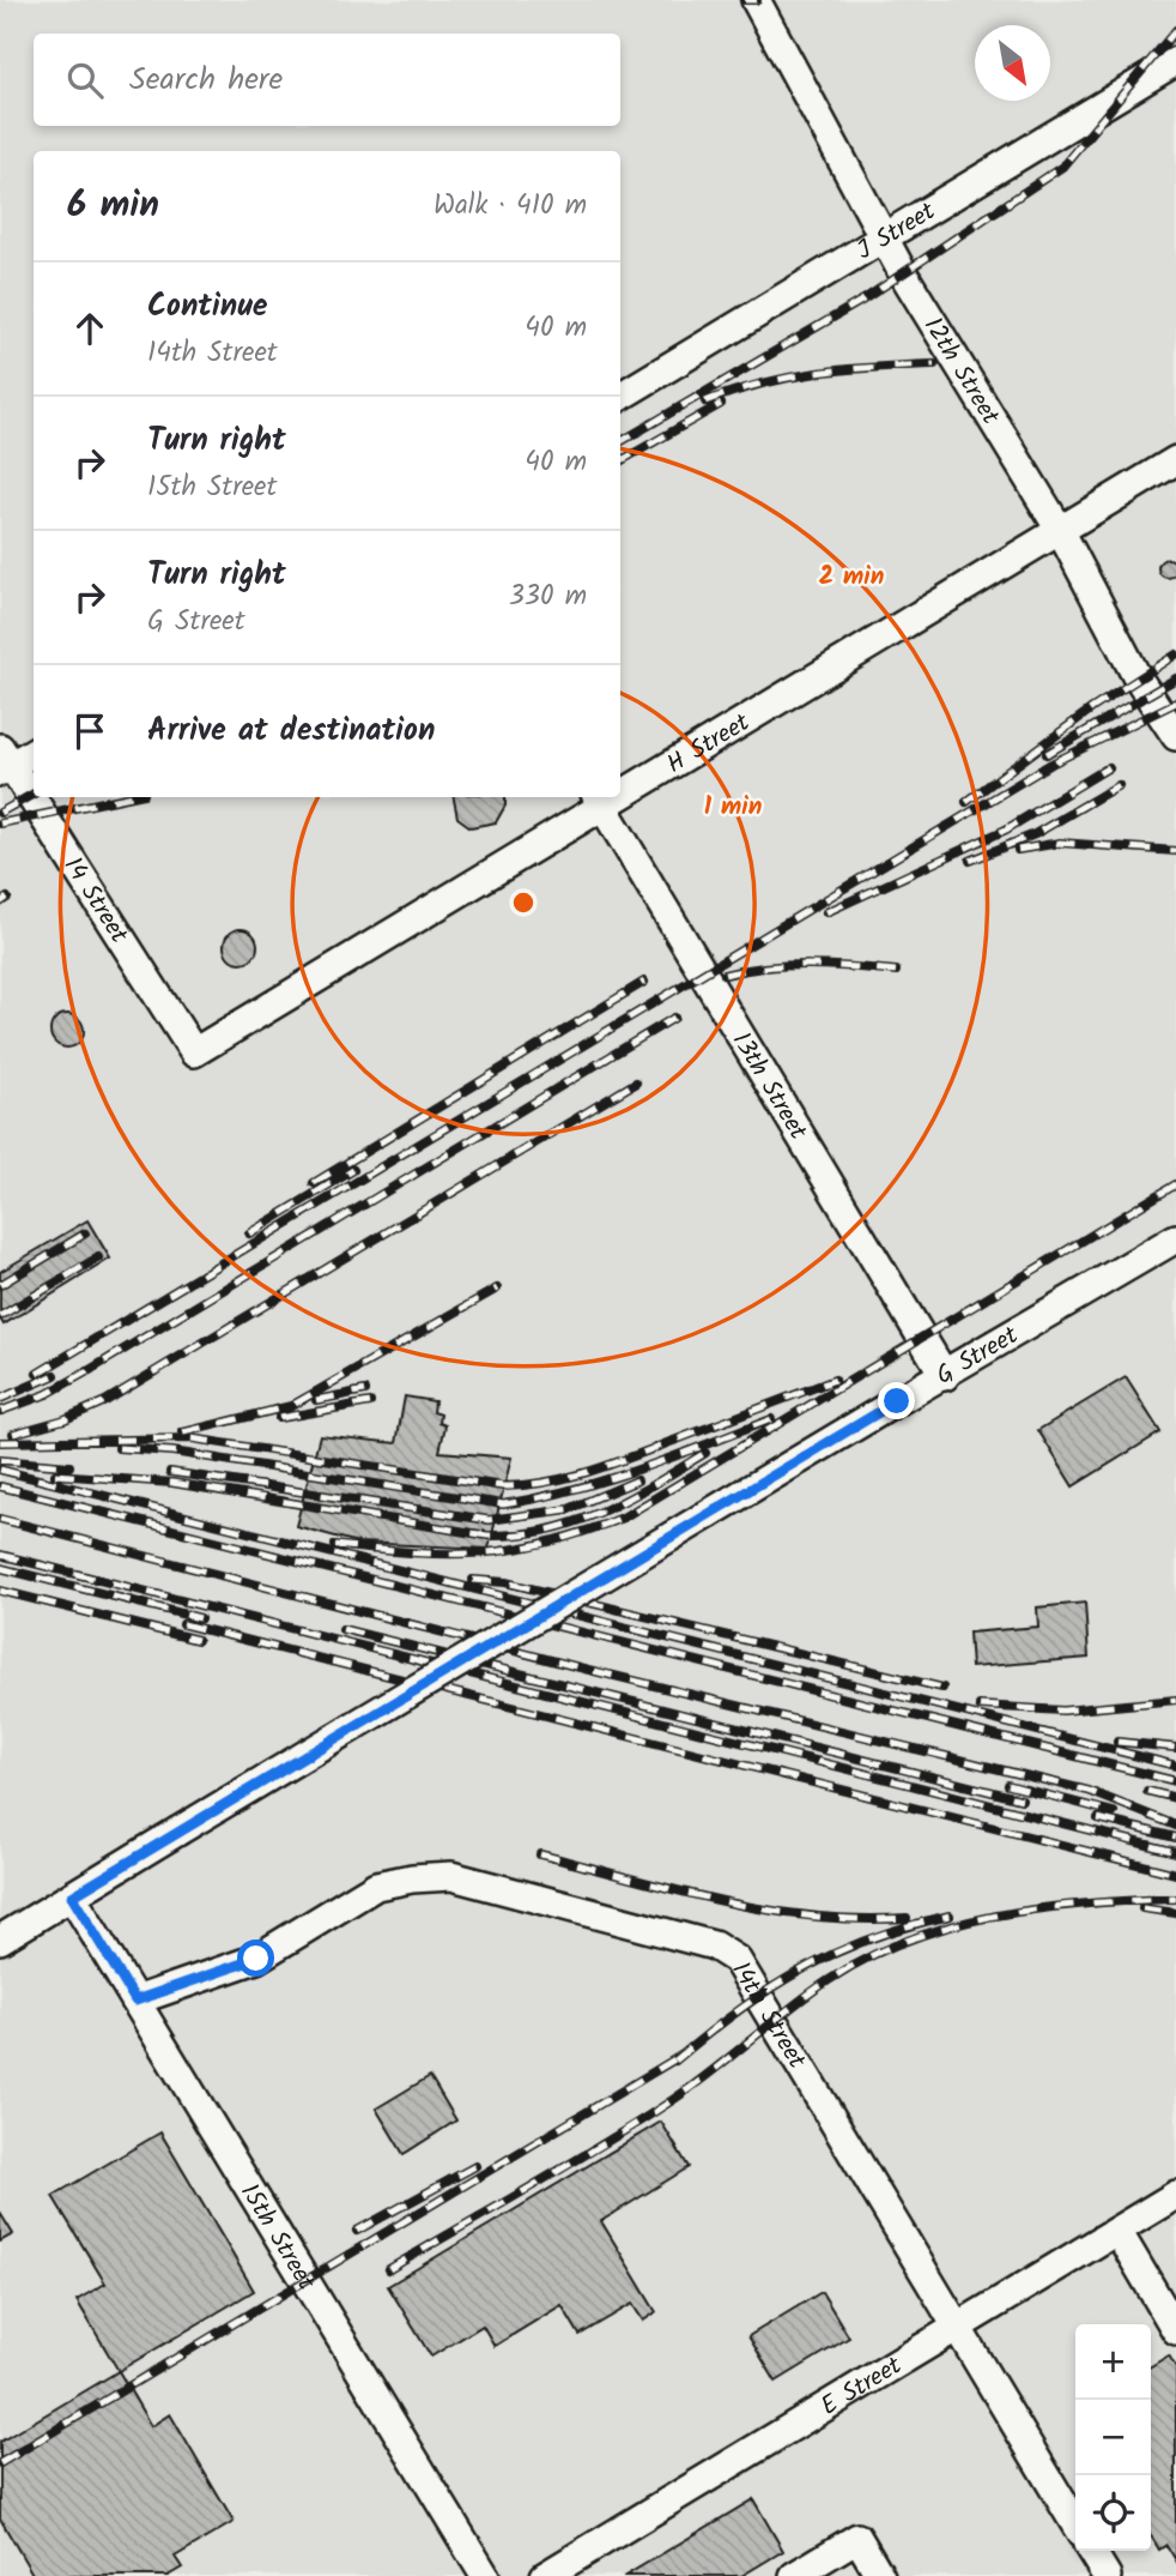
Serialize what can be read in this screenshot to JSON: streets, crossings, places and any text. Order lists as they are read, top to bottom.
{
  "streets": {
    "lane": [
      "J Street",
      "12th Street",
      "H Street",
      "14 Street",
      "13th Street",
      "G Street",
      "14th Street",
      "15th Street",
      "E Street"
    ]
  },
  "crossings": [
    ["J Street", "12th Street"],
    ["12th Street", "H Street"],
    ["H Street", "14 Street"],
    ["H Street", "13th Street"],
    ["13th Street", "G Street"],
    ["G Street", "15th Street"],
    ["14th Street", "15th Street"],
    ["14th Street", "E Street"]
  ],
  "north": "bottom right",
  "page": {
    "search": "Search here",
    "heading": ["6 min", "Walk · 410 m"],
    "list": [
      ["Continue", "14th Street", "40 m"],
      ["Turn right", "15th Street", "40 m"],
      ["Turn right", "G Street", "330 m"],
      "Arrive at destination"
    ],
    "map_buttons": ["+", "−"]
  },
  "rings": ["2 min", "1 min"]
}
